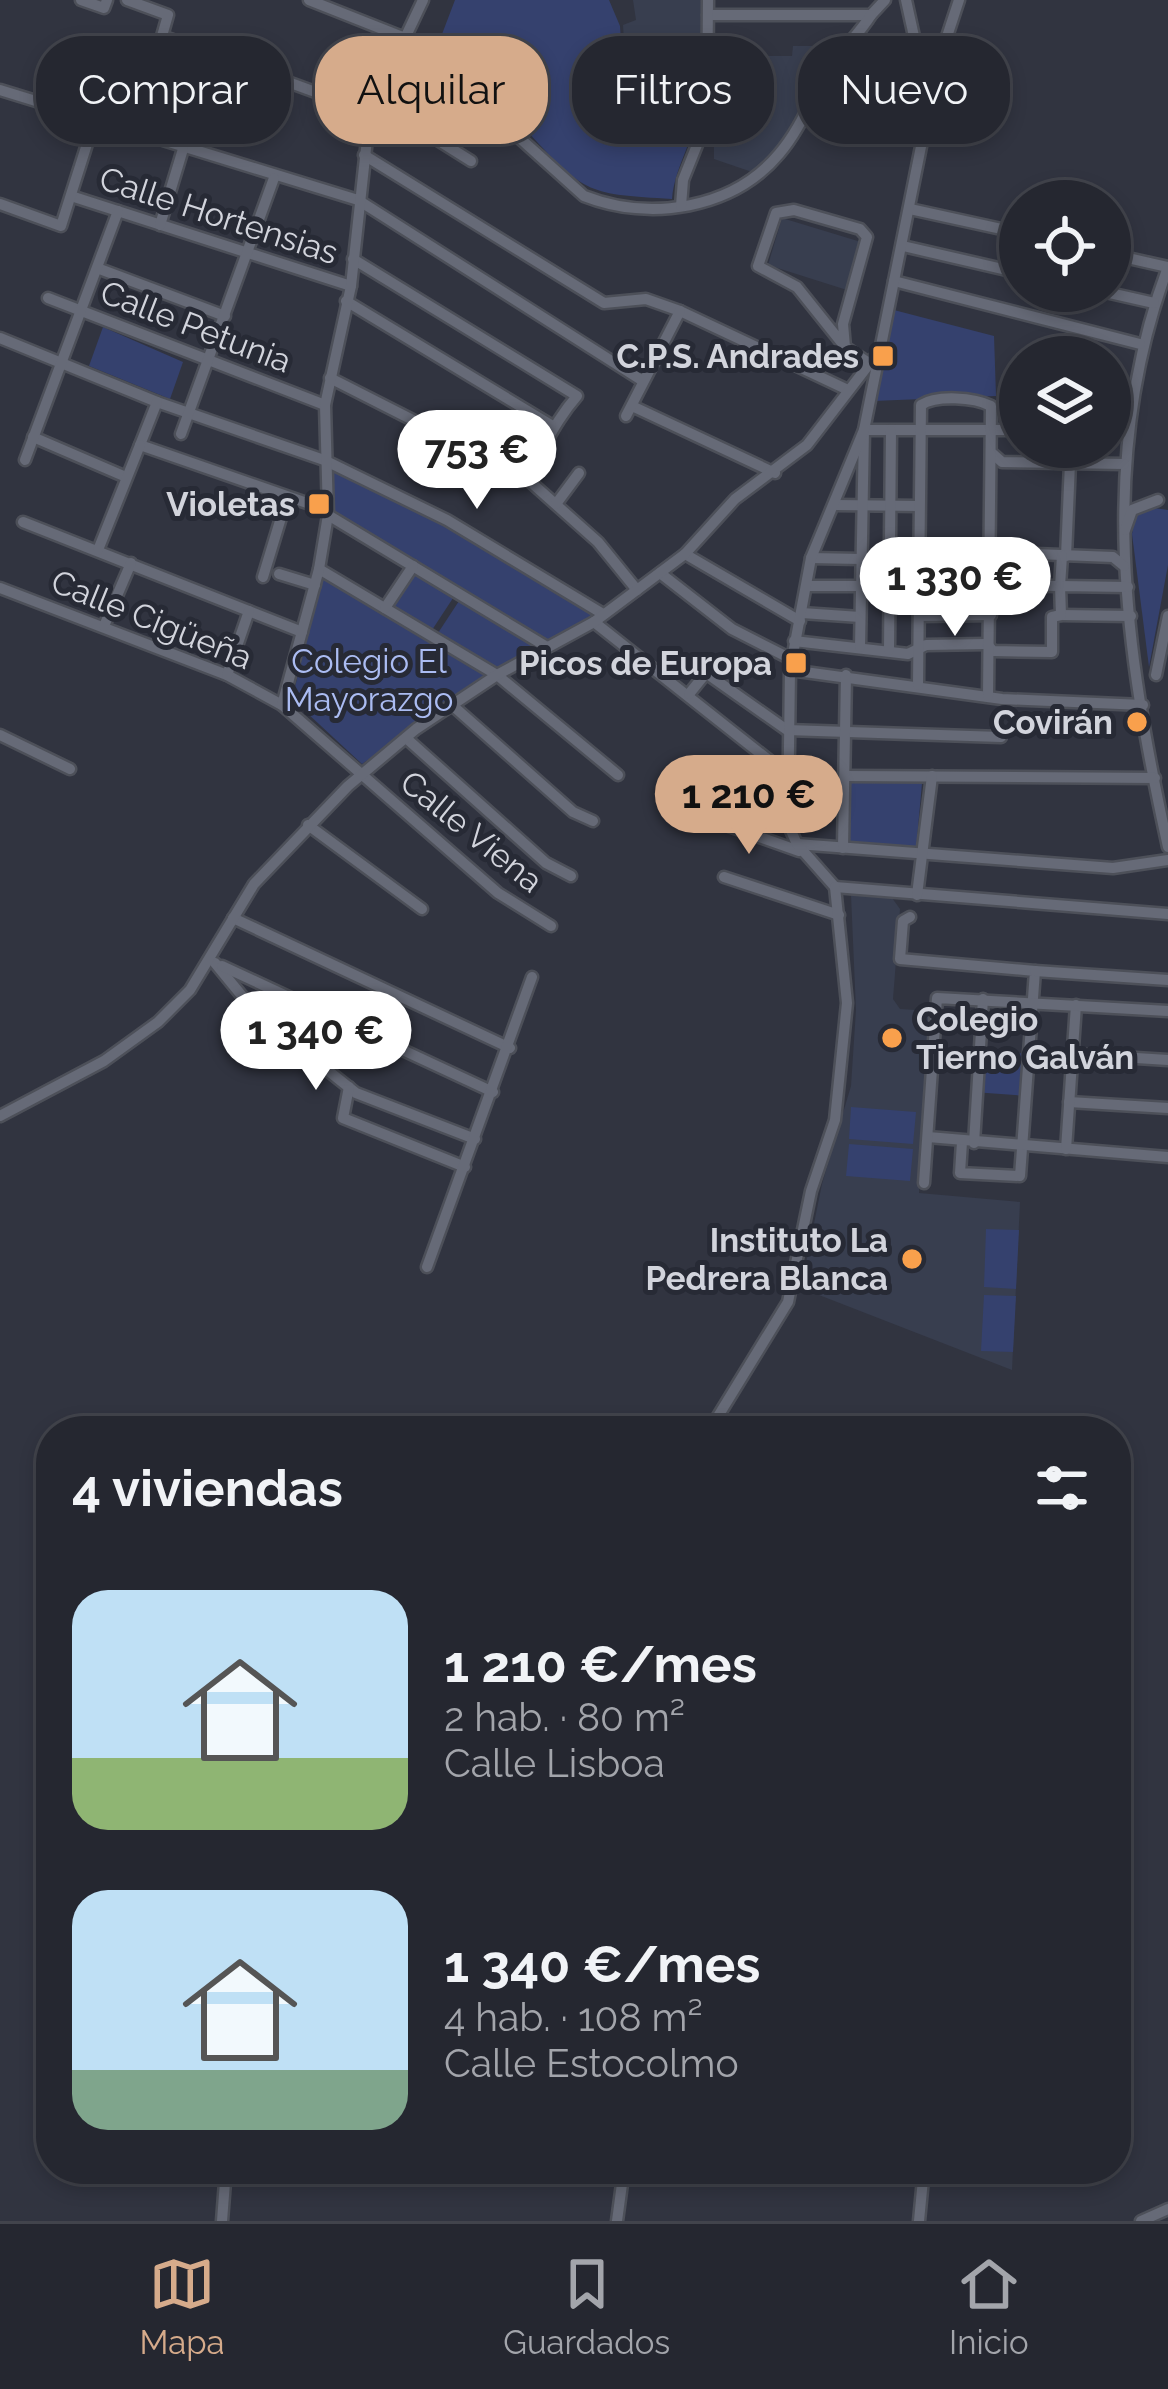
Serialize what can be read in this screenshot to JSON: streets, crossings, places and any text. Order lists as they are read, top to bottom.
{
  "streets": {
    "street": [
      "Calle Hortensias",
      "Calle Petunia",
      "Calle Cigüeña",
      "Calle Viena"
    ]
  },
  "crossings": [
    ["Calle Cigüeña", "Calle Viena"]
  ],
  "parks": ["Colegio El Mayorazgo"],
  "places": {
    "transit": ["C.P.S. Andrades", "Violetas", "Picos de Europa"],
    "other": ["Covirán", "Colegio Tierno Galván", "Instituto La Pedrera Blanca"]
  },
  "page": {
    "chip": [
      "Comprar",
      "Alquilar",
      "Filtros",
      "Nuevo"
    ],
    "price": [
      "753 €",
      "1 330 €",
      "1 210 €",
      "1 340 €"
    ],
    "heading": "4 viviendas",
    "list": [
      {
        "name": "1 210 €/mes",
        "note": "2 hab. · 80 m² · Calle Lisboa"
      },
      {
        "name": "1 340 €/mes",
        "note": "4 hab. · 108 m² · Calle Estocolmo"
      }
    ],
    "tabs": ["Mapa", "Guardados", "Inicio"]
  }
}
